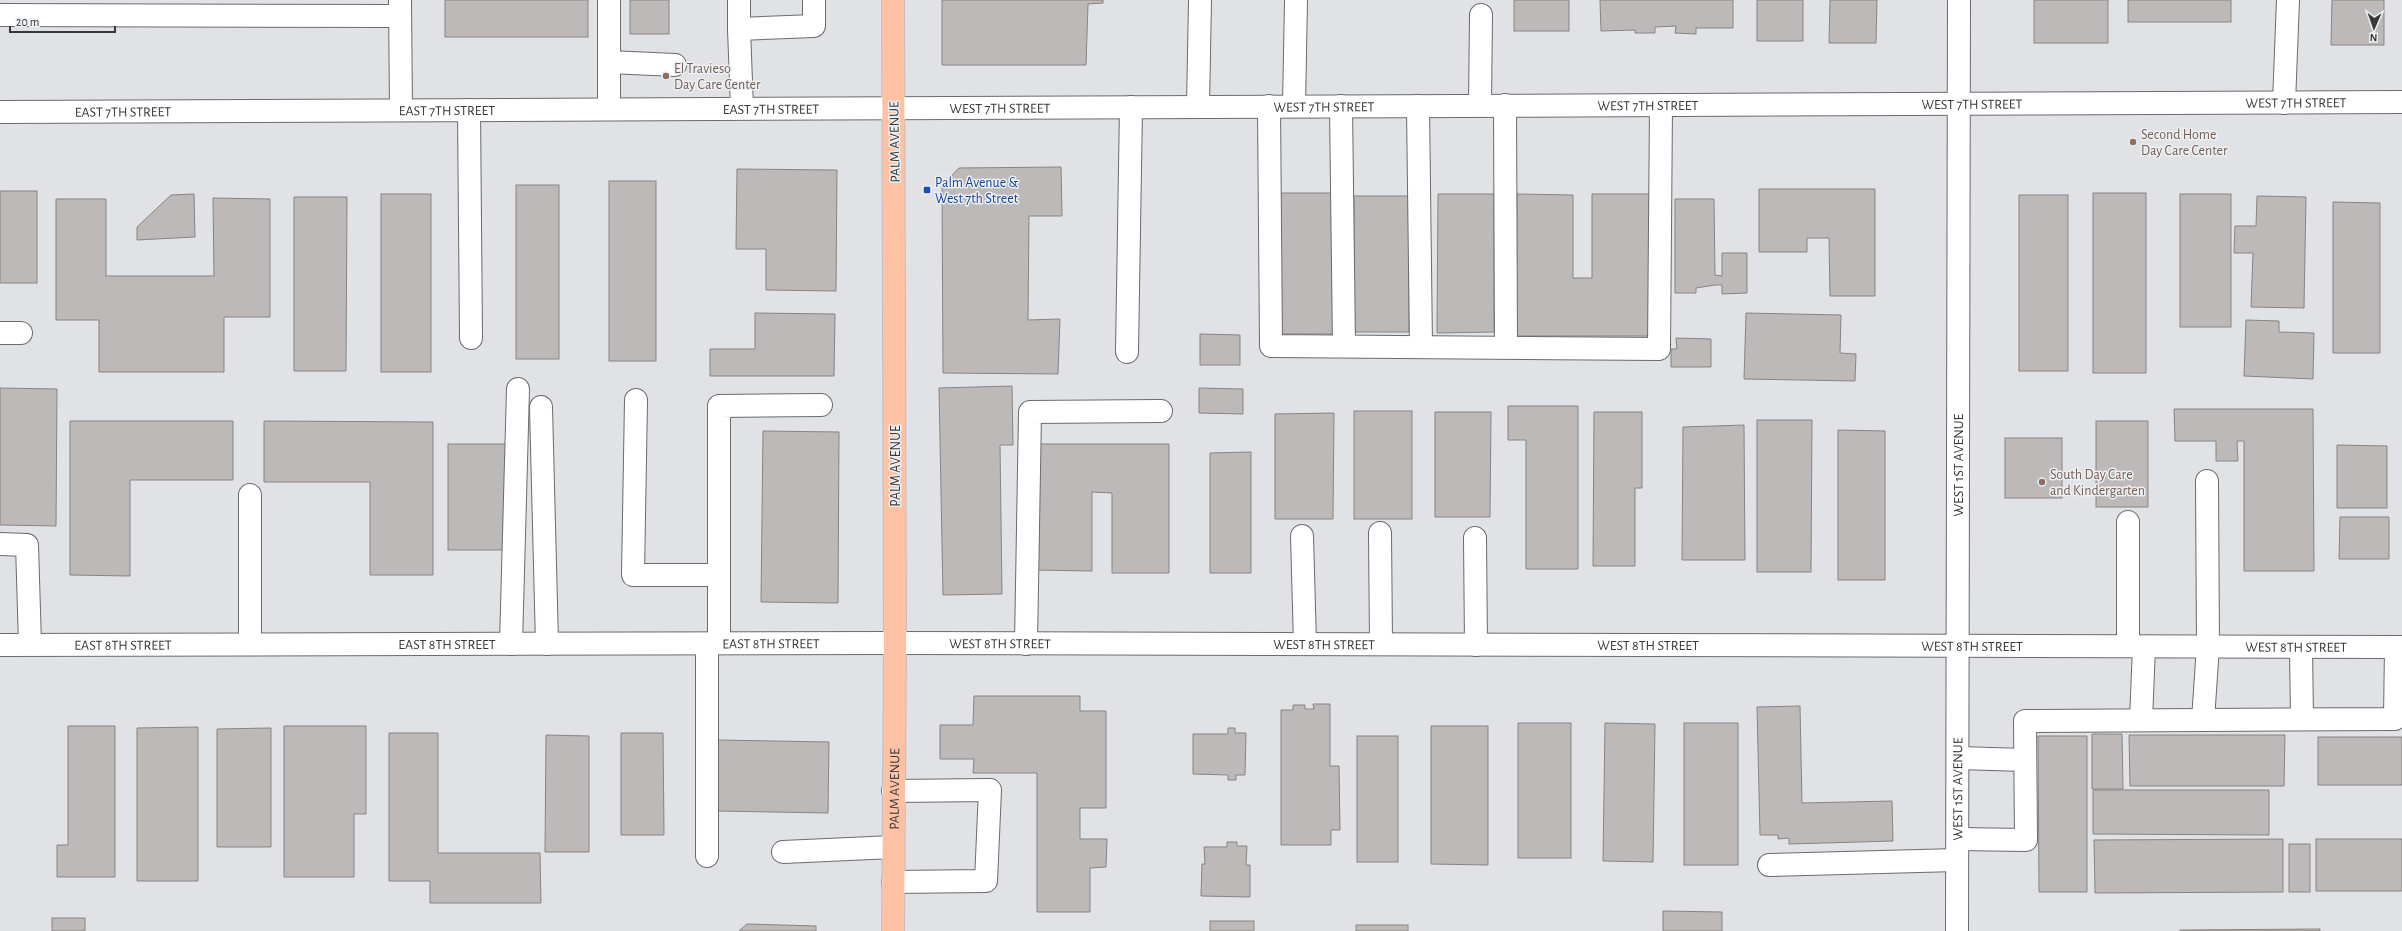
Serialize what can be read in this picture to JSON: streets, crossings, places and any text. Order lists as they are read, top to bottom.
{
  "streets": {
    "main road": ["PALM AVENUE"],
    "street": [
      "WEST 7TH STREET",
      "EAST 7TH STREET",
      "WEST 1ST AVENUE",
      "EAST 8TH STREET",
      "WEST 8TH STREET"
    ]
  },
  "crossings": [
    ["WEST 7TH STREET", "EAST 7TH STREET"],
    ["WEST 7TH STREET", "PALM AVENUE"],
    ["WEST 7TH STREET", "WEST 1ST AVENUE"],
    ["EAST 7TH STREET", "PALM AVENUE"],
    ["PALM AVENUE", "EAST 8TH STREET"],
    ["PALM AVENUE", "WEST 8TH STREET"],
    ["WEST 1ST AVENUE", "WEST 8TH STREET"],
    ["EAST 8TH STREET", "WEST 8TH STREET"]
  ],
  "places": {
    "other": ["El Travieso Day Care Center", "Second Home Day Care Center", "South Day Care and Kindergarten"],
    "transit": ["Palm Avenue & West 7th Street"]
  },
  "scale_bar": "20 m",
  "north": "bottom"
}
